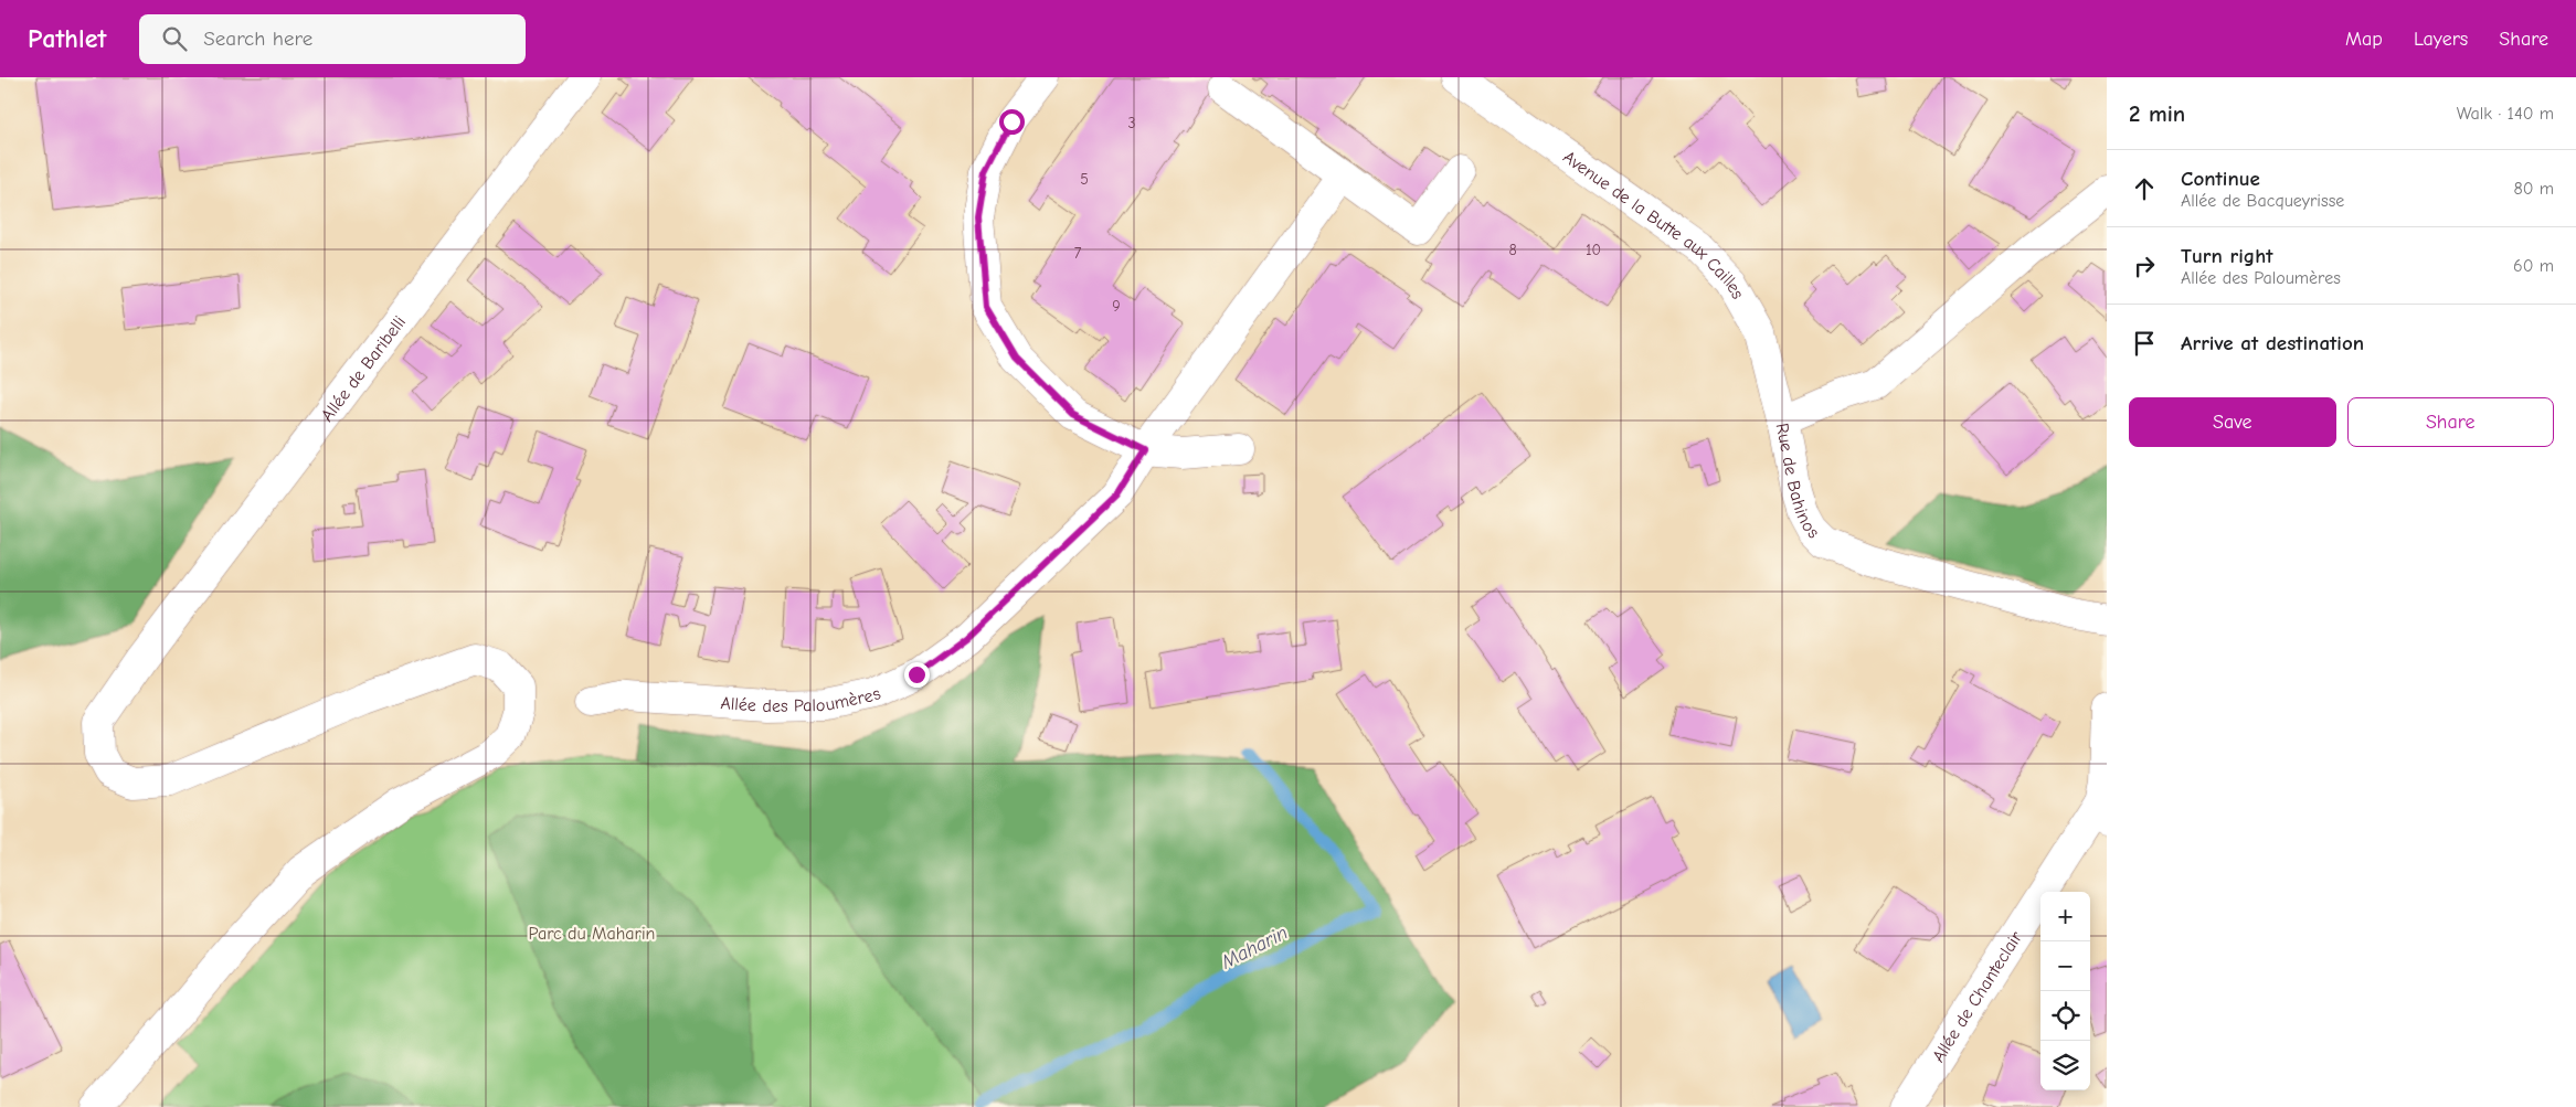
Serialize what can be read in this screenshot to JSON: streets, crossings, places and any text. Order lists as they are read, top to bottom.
{
  "streets": {
    "street": [
      "Avenue de la Butte aux Cailles",
      "Allée de Baribelli",
      "Rue de Bahinos",
      "Allée des Paloumères",
      "Allée de Chanteclair"
    ]
  },
  "crossings": [
    ["Avenue de la Butte aux Cailles", "Rue de Bahinos"]
  ],
  "water": ["Maharin"],
  "parks": ["Parc du Maharin"],
  "house_numbers": [
    "3",
    "5",
    "8",
    "10",
    "7",
    "9"
  ],
  "page": {
    "header": "Pathlet",
    "search": "Search here",
    "nav": ["Map", "Layers", "Share"],
    "heading": ["2 min", "Walk · 140 m"],
    "list": [
      ["Continue", "Allée de Bacqueyrisse", "80 m"],
      ["Turn right", "Allée des Paloumères", "60 m"],
      "Arrive at destination"
    ],
    "buttons": ["Save", "Share"],
    "map_buttons": ["+", "−"]
  }
}
